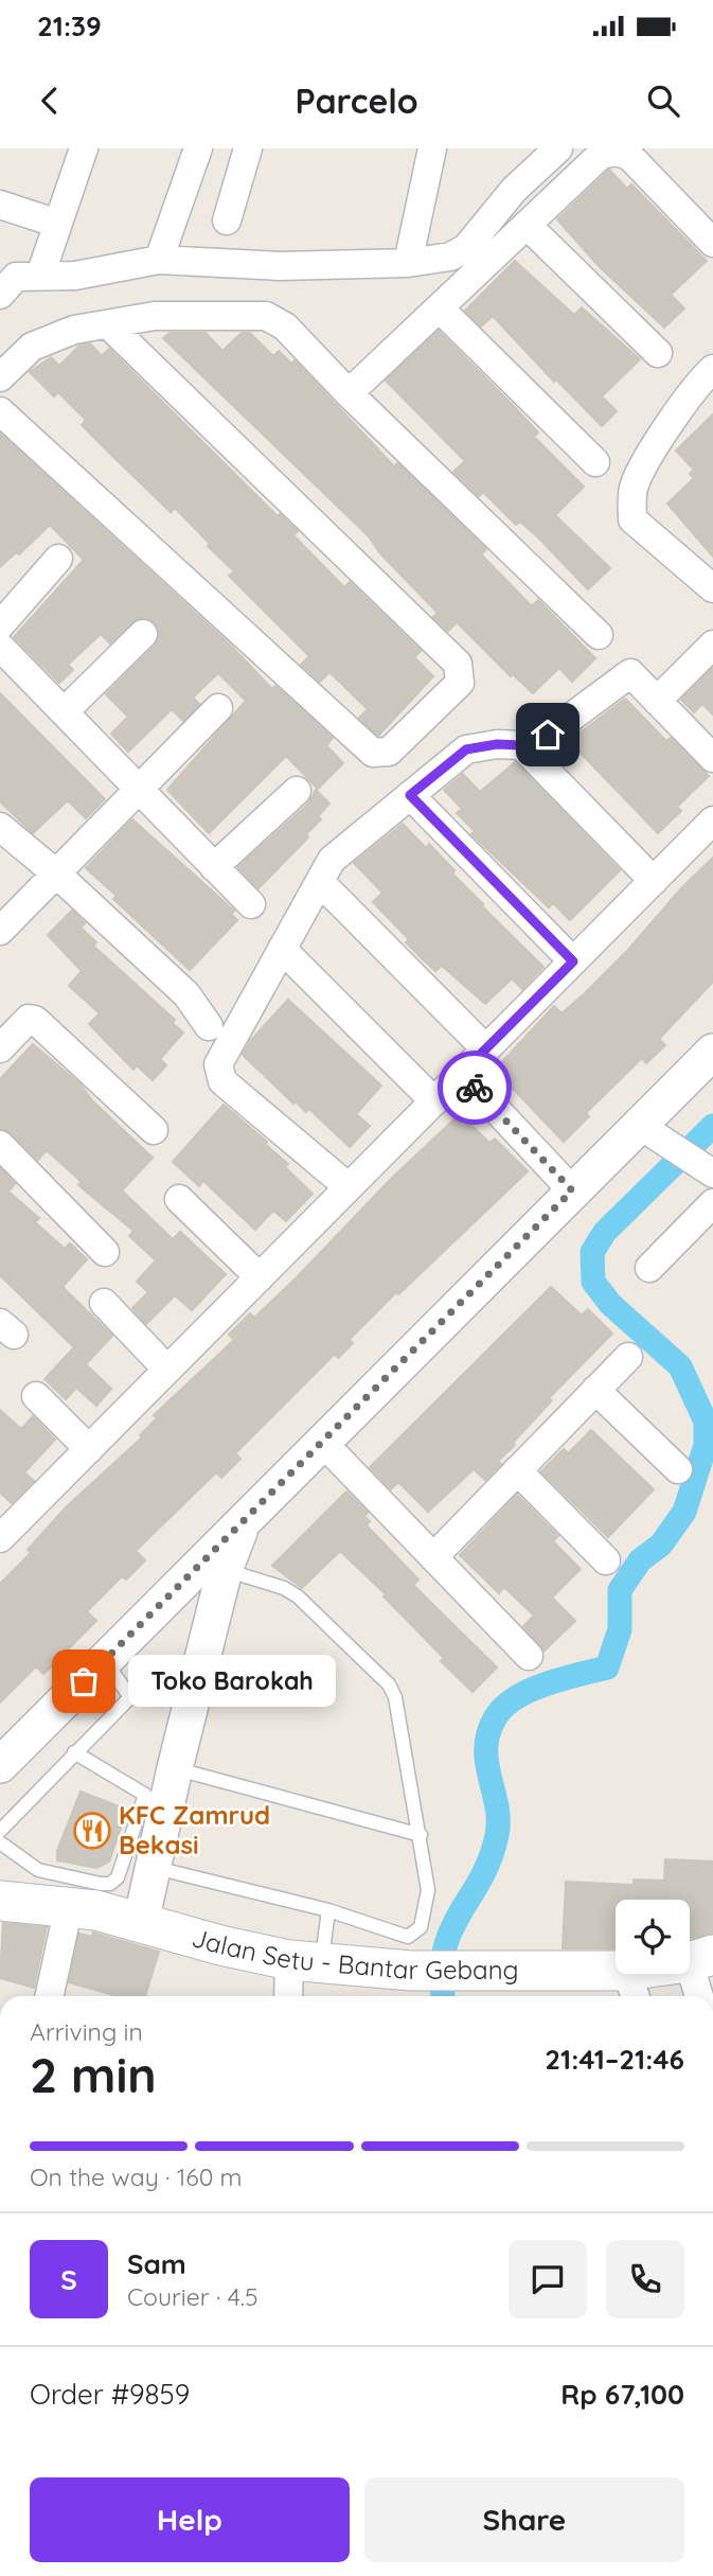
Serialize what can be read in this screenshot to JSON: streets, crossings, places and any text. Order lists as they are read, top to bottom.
{
  "streets": {
    "main road": ["Jalan Setu - Bantar Gebang"]
  },
  "places": {
    "other": ["Toko Barokah"],
    "restaurant": ["KFC Zamrud Bekasi"]
  },
  "page": {
    "status": "21:39",
    "header": "Parcelo",
    "bubble": "Toko Barokah",
    "heading": ["2 min", "Arriving in", "21:41–21:46"],
    "panel": [
      "Sam",
      "Courier · 4.5",
      "Order #9859",
      "Rp 67,100"
    ],
    "bar": "On the way · 160 m",
    "round": "S",
    "buttons": ["Help", "Share"]
  }
}
